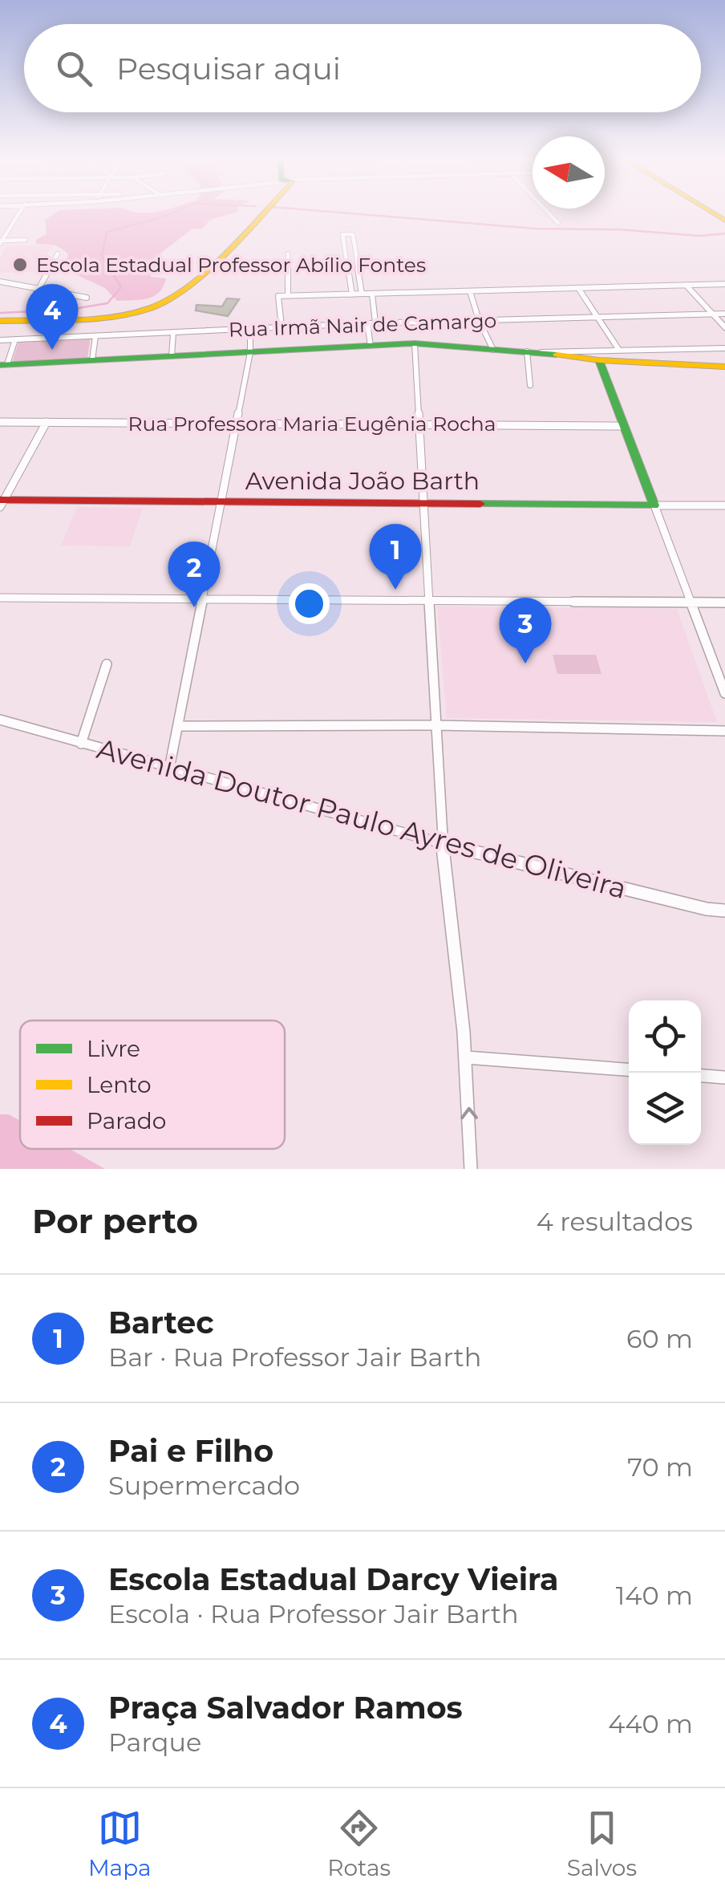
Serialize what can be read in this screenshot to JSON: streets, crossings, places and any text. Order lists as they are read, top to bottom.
{
  "streets": {
    "main road": ["Avenida João Barth"],
    "street": ["Rua Irmã Nair de Camargo", "Rua Professora Maria Eugênia Rocha", "Avenida Doutor Paulo Ayres de Oliveira"]
  },
  "places": ["Escola Estadual Professor Abílio Fontes"],
  "legend": ["Livre", "Lento", "Parado"],
  "north": "left",
  "page": {
    "search": "Pesquisar aqui",
    "pins": [
      "4",
      "1",
      "2",
      "3"
    ],
    "heading": ["Por perto", "4 resultados"],
    "list": [
      {
        "mark": "1",
        "name": "Bartec",
        "note": "Bar · Rua Professor Jair Barth",
        "value": "60 m"
      },
      {
        "mark": "2",
        "name": "Pai e Filho",
        "note": "Supermercado",
        "value": "70 m"
      },
      {
        "mark": "3",
        "name": "Escola Estadual Darcy Vieira",
        "note": "Escola · Rua Professor Jair Barth",
        "value": "140 m"
      },
      {
        "mark": "4",
        "name": "Praça Salvador Ramos",
        "note": "Parque",
        "value": "440 m"
      }
    ],
    "nav": ["Mapa", "Rotas", "Salvos"]
  }
}
